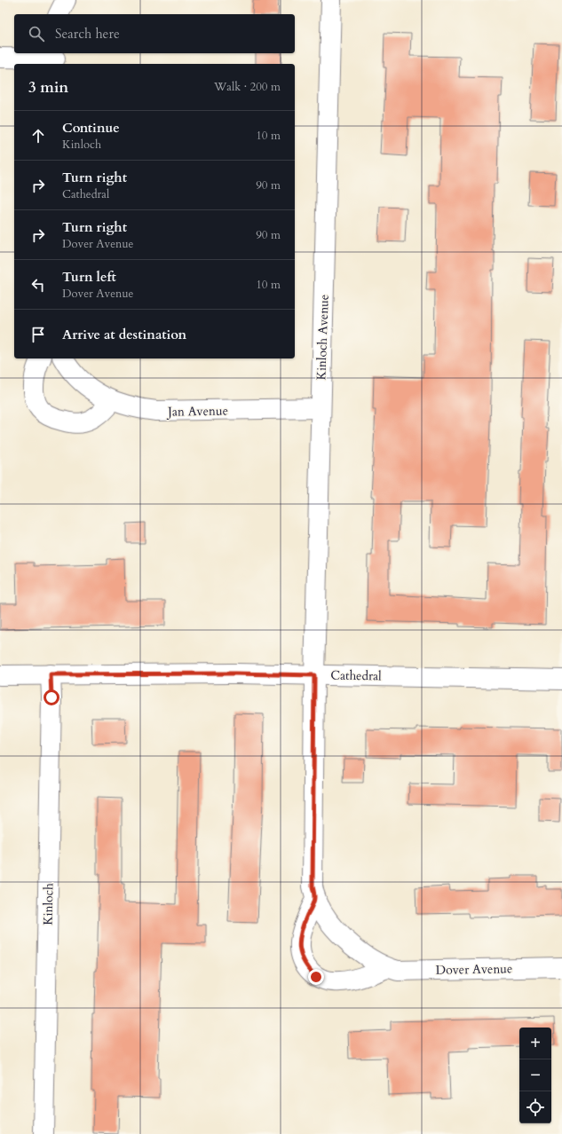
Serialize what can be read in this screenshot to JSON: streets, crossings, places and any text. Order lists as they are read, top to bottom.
{
  "streets": {
    "street": [
      "Kinloch Avenue",
      "Jan Avenue",
      "Cathedral",
      "Kinloch",
      "Dover Avenue"
    ]
  },
  "crossings": [
    ["Kinloch Avenue", "Jan Avenue"],
    ["Kinloch Avenue", "Cathedral"],
    ["Kinloch Avenue", "Dover Avenue"],
    ["Cathedral", "Kinloch"],
    ["Cathedral", "Dover Avenue"]
  ],
  "page": {
    "search": "Search here",
    "heading": ["3 min", "Walk · 200 m"],
    "list": [
      ["Continue", "Kinloch", "10 m"],
      ["Turn right", "Cathedral", "90 m"],
      ["Turn right", "Dover Avenue", "90 m"],
      ["Turn left", "Dover Avenue", "10 m"],
      "Arrive at destination"
    ],
    "map_buttons": ["+", "−"]
  }
}
